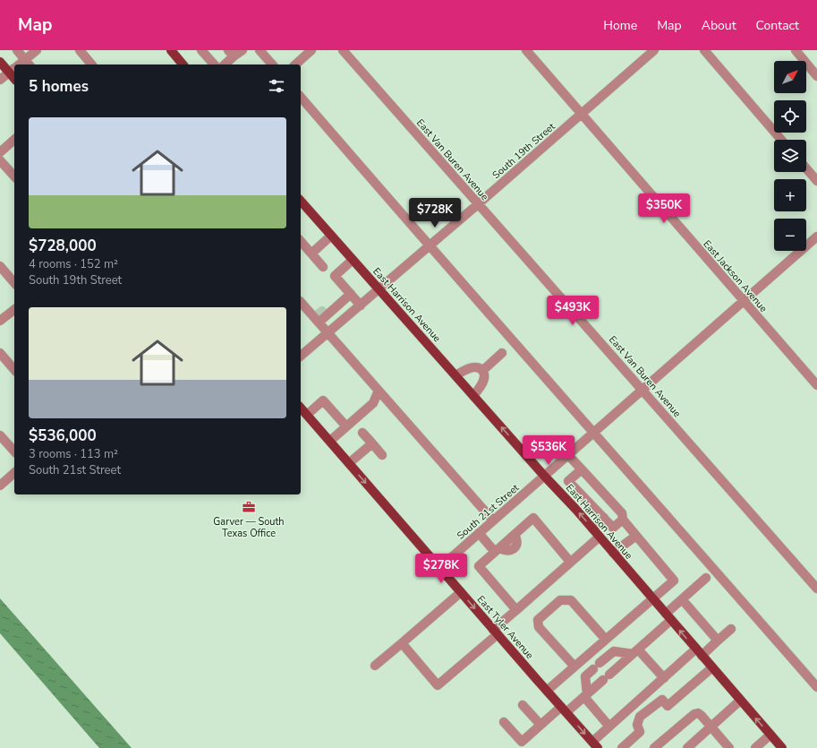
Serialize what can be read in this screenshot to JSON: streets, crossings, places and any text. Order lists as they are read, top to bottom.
{
  "streets": {
    "main road": ["East Harrison Avenue", "East Tyler Avenue"],
    "street": [
      "South 19th Street",
      "East Van Buren Avenue",
      "East Jackson Avenue",
      "South 21st Street"
    ]
  },
  "crossings": [
    ["South 19th Street", "East Van Buren Avenue"],
    ["South 19th Street", "East Jackson Avenue"],
    ["South 19th Street", "East Harrison Avenue"],
    ["East Van Buren Avenue", "South 21st Street"],
    ["East Jackson Avenue", "South 21st Street"],
    ["East Harrison Avenue", "South 21st Street"],
    ["South 21st Street", "East Tyler Avenue"]
  ],
  "one_way": ["East Tyler Avenue"],
  "places": {
    "office": ["Garver — South Texas Office"]
  },
  "north": "top right",
  "page": {
    "header": "Map",
    "nav": [
      "Home",
      "Map",
      "About",
      "Contact"
    ],
    "map_buttons": ["+", "−"],
    "heading": "5 homes",
    "list": [
      {
        "name": "$728,000",
        "note": "4 rooms · 152 m² · South 19th Street"
      },
      {
        "name": "$536,000",
        "note": "3 rooms · 113 m² · South 21st Street"
      }
    ],
    "price": [
      "$350K",
      "$728K",
      "$493K",
      "$536K",
      "$278K"
    ]
  }
}
